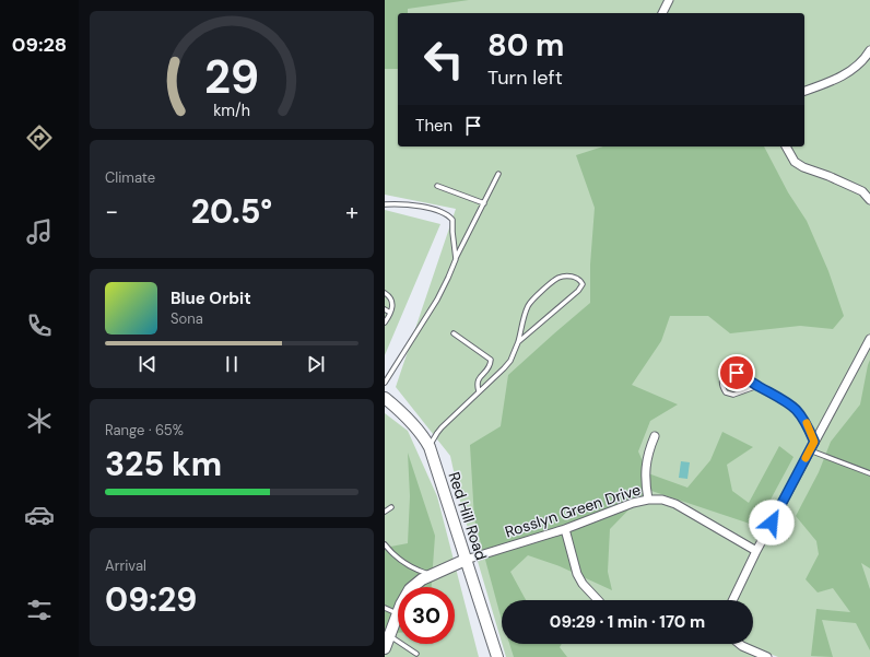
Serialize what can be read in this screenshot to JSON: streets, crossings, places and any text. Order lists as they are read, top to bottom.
{
  "streets": {
    "main road": ["Red Hill Road"],
    "street": ["Rosslyn Green Drive"]
  },
  "crossings": [
    ["Rosslyn Green Drive", "Red Hill Road"]
  ],
  "page": {
    "tabs": "09:28",
    "turn": ["80 m", "Turn left"],
    "then": "Then",
    "tile": [
      "Climate",
      ["Range · 65%", "325 km"],
      ["Arrival", "09:29"]
    ],
    "heat": ["−", "20.5°", "+"],
    "song": ["Blue Orbit", "Sona"],
    "limit": "30",
    "trip": "09:29 · 1 min · 170 m",
    "gauge": ["29", "km/h"]
  }
}
